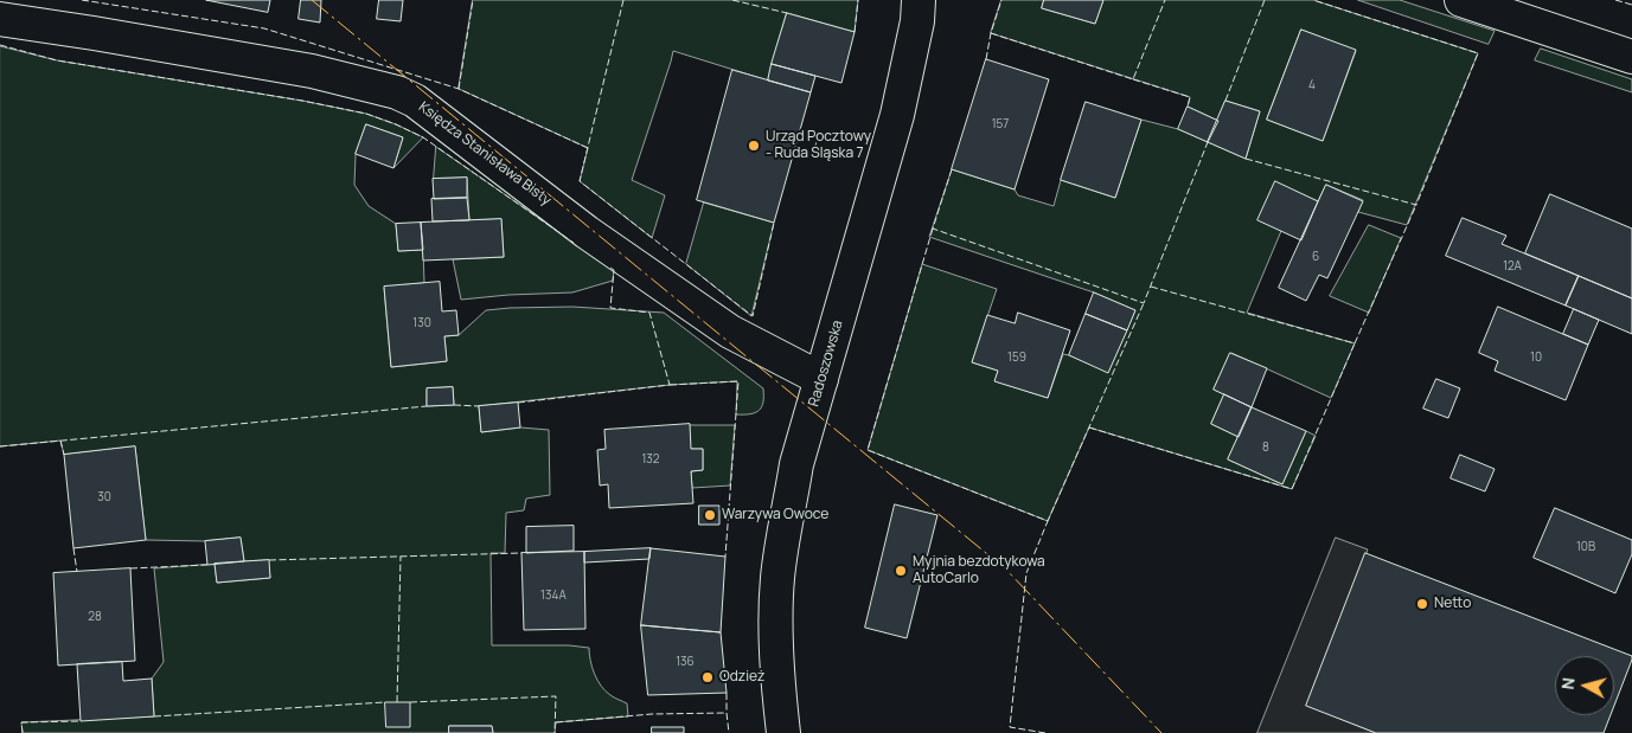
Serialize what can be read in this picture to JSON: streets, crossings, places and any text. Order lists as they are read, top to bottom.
{
  "streets": {
    "street": ["Księdza Stanisława Bisty", "Radoszowska"]
  },
  "crossings": [
    ["Księdza Stanisława Bisty", "Radoszowska"]
  ],
  "places": [
    "Urząd Pocztowy - Ruda Śląska 7",
    "Warzywa Owoce",
    "Myjnia bezdotykowa AutoCarlo",
    "Netto",
    "Odzież"
  ],
  "house_numbers": [
    "4",
    "157",
    "6",
    "12A",
    "130",
    "159",
    "10",
    "8",
    "132",
    "30",
    "10B",
    "134A",
    "28",
    "136"
  ],
  "north": "left"
}
